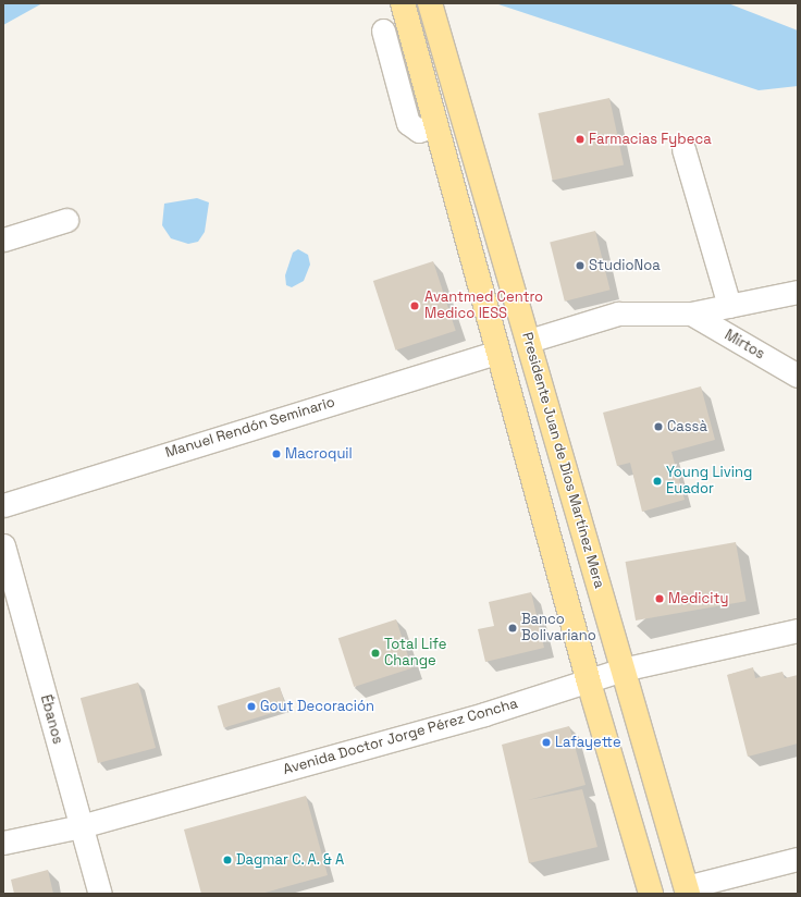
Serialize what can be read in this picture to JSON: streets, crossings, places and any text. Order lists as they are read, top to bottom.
{
  "streets": {
    "main road": ["Presidente Juan de Dios Martínez Mera"],
    "street": [
      "Mirtos",
      "Manuel Rendón Seminario",
      "Ébanos",
      "Avenida Doctor Jorge Pérez Concha"
    ]
  },
  "crossings": [
    ["Presidente Juan de Dios Martínez Mera", "Avenida Doctor Jorge Pérez Concha"],
    ["Ébanos", "Avenida Doctor Jorge Pérez Concha"]
  ],
  "places": [
    "Farmacias Fybeca",
    "StudioNoa",
    "Avantmed Centro Medico IESS",
    "Cassà",
    "Macroquil",
    "Young Living Euador",
    "Medicity",
    "Banco Bolivariano",
    "Total Life Change",
    "Gout Decoración",
    "Lafayette",
    "Dagmar C. A. & A"
  ]
}
